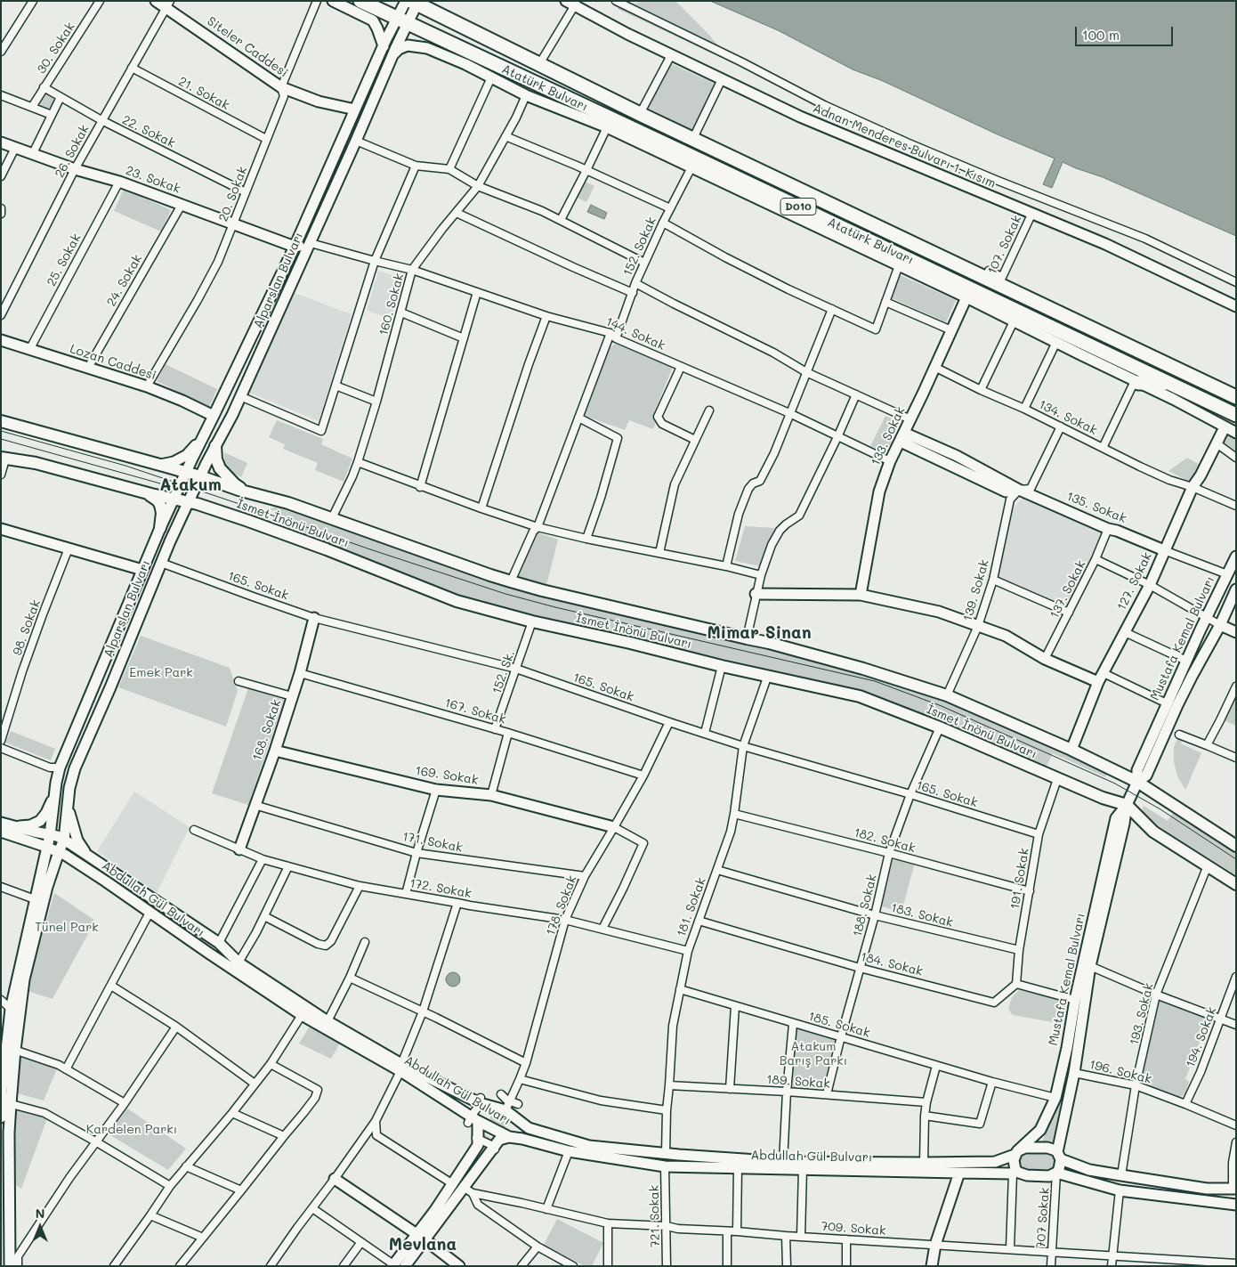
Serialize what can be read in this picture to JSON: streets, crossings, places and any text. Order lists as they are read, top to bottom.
{
  "streets": {
    "highway": ["Atatürk Bulvarı", "D010"],
    "main road": [
      "Siteler Caddesi",
      "Adnan Menderes Bulvarı 1. Kısım",
      "23. Sokak",
      "Alparslan Bulvarı",
      "Lozan Caddesi",
      "133. Sokak",
      "135. Sokak",
      "İsmet İnönü Bulvarı",
      "127. Sokak",
      "Mustafa Kemal Bulvarı",
      "168. Sokak",
      "169. Sokak",
      "Abdullah Gül Bulvarı"
    ],
    "street": [
      "30. Sokak",
      "21. Sokak",
      "22. Sokak",
      "26. Sokak",
      "20. Sokak",
      "107. Sokak",
      "152. Sokak",
      "25. Sokak",
      "24. Sokak",
      "160. Sokak",
      "144. Sokak",
      "134. Sokak",
      "165. Sokak",
      "137. Sokak",
      "139. Sokak",
      "98. Sokak",
      "152. Sk.",
      "167. Sokak",
      "182. Sokak",
      "171. Sokak",
      "191. Sokak",
      "172. Sokak",
      "178. Sokak",
      "188. Sokak",
      "181. Sokak",
      "183. Sokak",
      "184. Sokak",
      "193. Sokak",
      "185. Sokak",
      "194. Sokak",
      "196. Sokak",
      "189. Sokak",
      "721. Sokak",
      "707 Sokak",
      "709. Sokak"
    ]
  },
  "crossings": [
    ["Siteler Caddesi", "26. Sokak"],
    ["Siteler Caddesi", "20. Sokak"],
    ["Siteler Caddesi", "Alparslan Bulvarı"],
    ["30. Sokak", "22. Sokak"],
    ["Atatürk Bulvarı", "107. Sokak"],
    ["Atatürk Bulvarı", "152. Sokak"],
    ["Atatürk Bulvarı", "Alparslan Bulvarı"],
    ["Atatürk Bulvarı", "160. Sokak"],
    ["Atatürk Bulvarı", "133. Sokak"],
    ["Atatürk Bulvarı", "127. Sokak"],
    ["21. Sokak", "26. Sokak"],
    ["21. Sokak", "20. Sokak"],
    ["22. Sokak", "26. Sokak"],
    ["22. Sokak", "20. Sokak"],
    ["Adnan Menderes Bulvarı 1. Kısım", "107. Sokak"],
    ["26. Sokak", "23. Sokak"],
    ["23. Sokak", "20. Sokak"],
    ["23. Sokak", "25. Sokak"],
    ["23. Sokak", "24. Sokak"],
    ["23. Sokak", "Alparslan Bulvarı"],
    ["20. Sokak", "Lozan Caddesi"],
    ["152. Sokak", "144. Sokak"],
    ["152. Sokak", "İsmet İnönü Bulvarı"],
    ["25. Sokak", "Lozan Caddesi"],
    ["24. Sokak", "Lozan Caddesi"],
    ["Alparslan Bulvarı", "144. Sokak"],
    ["Alparslan Bulvarı", "Lozan Caddesi"],
    ["Alparslan Bulvarı", "İsmet İnönü Bulvarı"],
    ["Alparslan Bulvarı", "165. Sokak"],
    ["Alparslan Bulvarı", "Abdullah Gül Bulvarı"],
    ["160. Sokak", "144. Sokak"],
    ["160. Sokak", "İsmet İnönü Bulvarı"],
    ["144. Sokak", "133. Sokak"],
    ["134. Sokak", "133. Sokak"],
    ["134. Sokak", "127. Sokak"],
    ["133. Sokak", "135. Sokak"],
    ["135. Sokak", "127. Sokak"],
    ["135. Sokak", "137. Sokak"],
    ["135. Sokak", "139. Sokak"],
    ["İsmet İnönü Bulvarı", "127. Sokak"],
    ["İsmet İnönü Bulvarı", "139. Sokak"],
    ["İsmet İnönü Bulvarı", "Mustafa Kemal Bulvarı"],
    ["İsmet İnönü Bulvarı", "152. Sk."],
    ["İsmet İnönü Bulvarı", "191. Sokak"],
    ["İsmet İnönü Bulvarı", "188. Sokak"],
    ["İsmet İnönü Bulvarı", "181. Sokak"],
    ["İsmet İnönü Bulvarı", "193. Sokak"],
    ["165. Sokak", "152. Sk."],
    ["165. Sokak", "168. Sokak"],
    ["165. Sokak", "191. Sokak"],
    ["165. Sokak", "178. Sokak"],
    ["165. Sokak", "188. Sokak"],
    ["165. Sokak", "181. Sokak"],
    ["Mustafa Kemal Bulvarı", "Abdullah Gül Bulvarı"],
    ["Mustafa Kemal Bulvarı", "185. Sokak"],
    ["Mustafa Kemal Bulvarı", "196. Sokak"],
    ["Mustafa Kemal Bulvarı", "707 Sokak"],
    ["152. Sk.", "167. Sokak"],
    ["167. Sokak", "168. Sokak"],
    ["167. Sokak", "178. Sokak"],
    ["168. Sokak", "169. Sokak"],
    ["168. Sokak", "171. Sokak"],
    ["168. Sokak", "172. Sokak"],
    ["169. Sokak", "178. Sokak"],
    ["182. Sokak", "191. Sokak"],
    ["182. Sokak", "188. Sokak"],
    ["182. Sokak", "181. Sokak"],
    ["171. Sokak", "178. Sokak"],
    ["191. Sokak", "183. Sokak"],
    ["191. Sokak", "184. Sokak"],
    ["172. Sokak", "178. Sokak"],
    ["172. Sokak", "181. Sokak"],
    ["Abdullah Gül Bulvarı", "178. Sokak"],
    ["Abdullah Gül Bulvarı", "181. Sokak"],
    ["Abdullah Gül Bulvarı", "721. Sokak"],
    ["Abdullah Gül Bulvarı", "707 Sokak"],
    ["188. Sokak", "183. Sokak"],
    ["188. Sokak", "184. Sokak"],
    ["188. Sokak", "185. Sokak"],
    ["188. Sokak", "189. Sokak"],
    ["181. Sokak", "183. Sokak"],
    ["181. Sokak", "184. Sokak"],
    ["181. Sokak", "185. Sokak"],
    ["181. Sokak", "189. Sokak"],
    ["193. Sokak", "196. Sokak"],
    ["194. Sokak", "196. Sokak"],
    ["721. Sokak", "709. Sokak"],
    ["707 Sokak", "709. Sokak"]
  ],
  "districts": ["Atakum", "Mimar Sinan", "Mevlana"],
  "parks": [
    "Emek Park",
    "Tünel Park",
    "Atakum Barış Parkı",
    "Kardelen Parkı"
  ],
  "scale_bar": "100 m",
  "north": "top"
}
